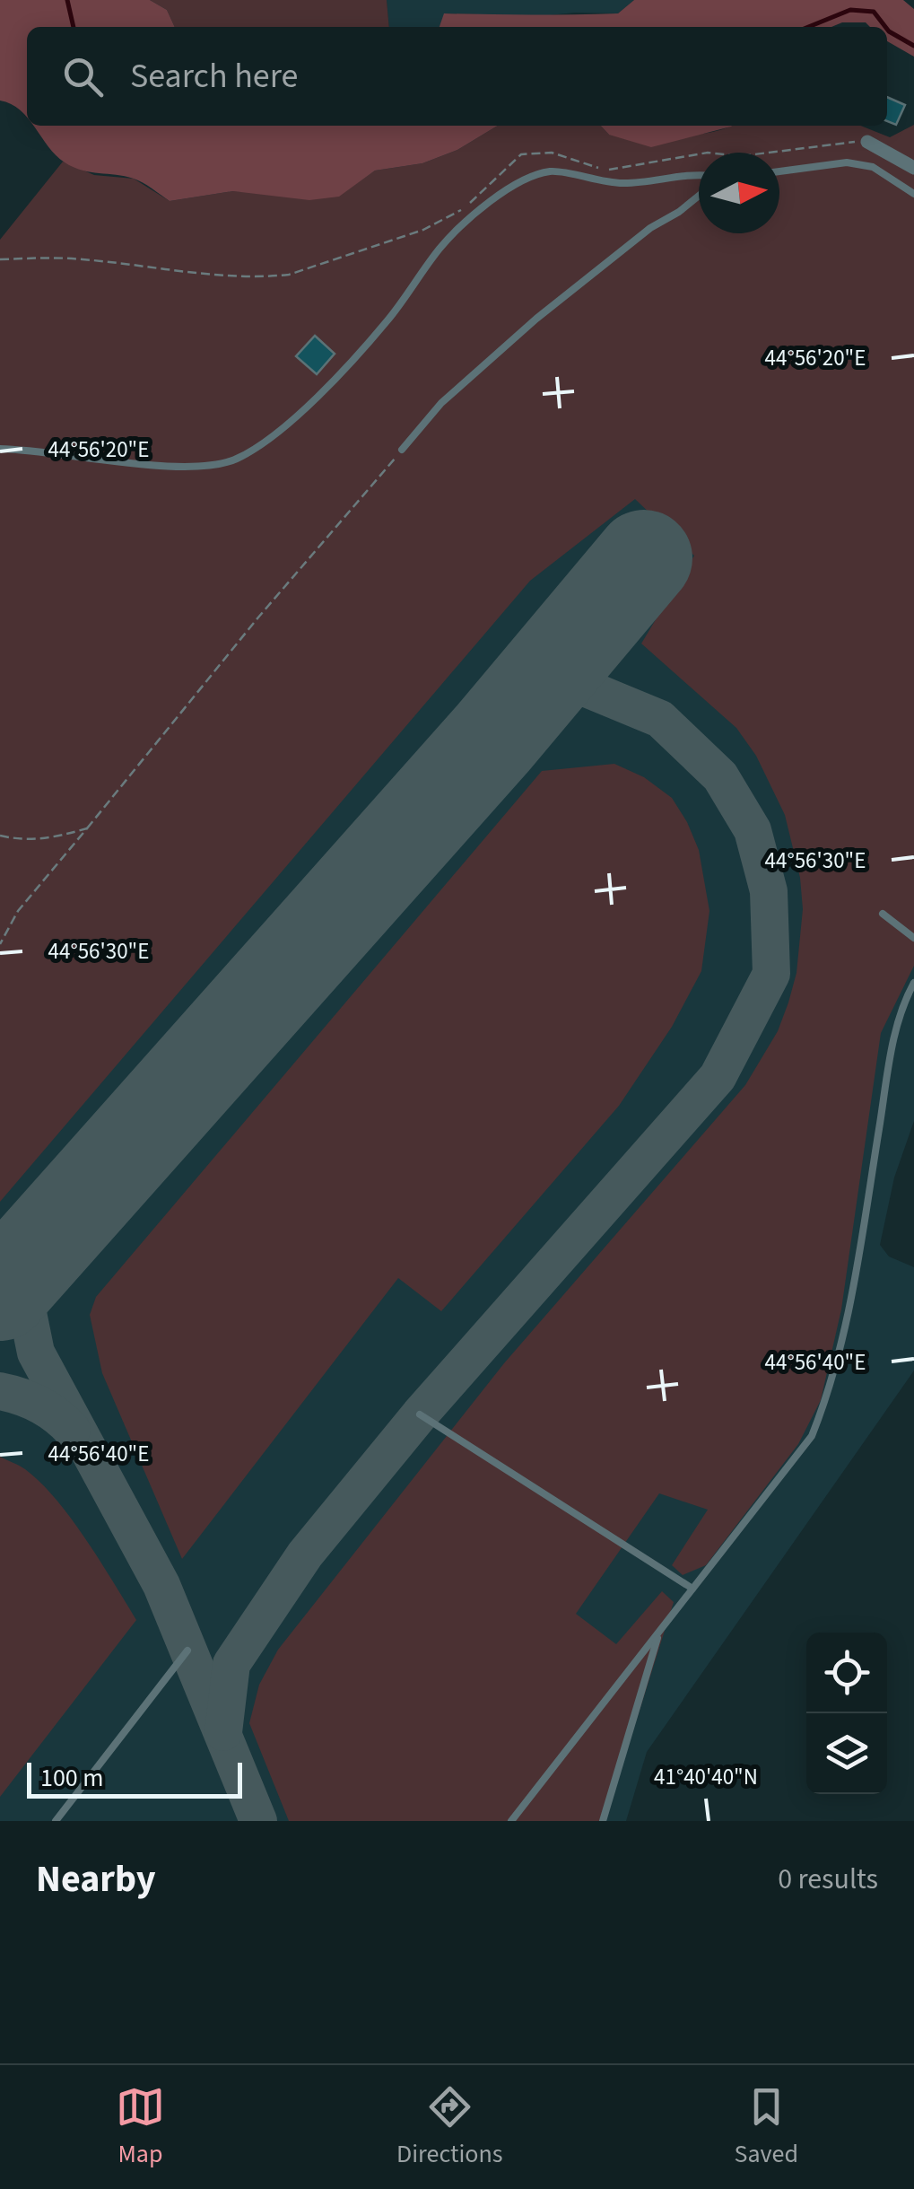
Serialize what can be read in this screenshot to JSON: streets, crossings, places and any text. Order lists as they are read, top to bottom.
{
  "scale_bar": "100 m",
  "north": "right",
  "page": {
    "search": "Search here",
    "scale": "100 m",
    "heading": ["Nearby", "0 results"],
    "nav": ["Map", "Directions", "Saved"]
  },
  "coordinates": [
    "44°56'20\"E",
    "44°56'30\"E",
    "44°56'40\"E",
    "41°40'40\"N"
  ]
}
